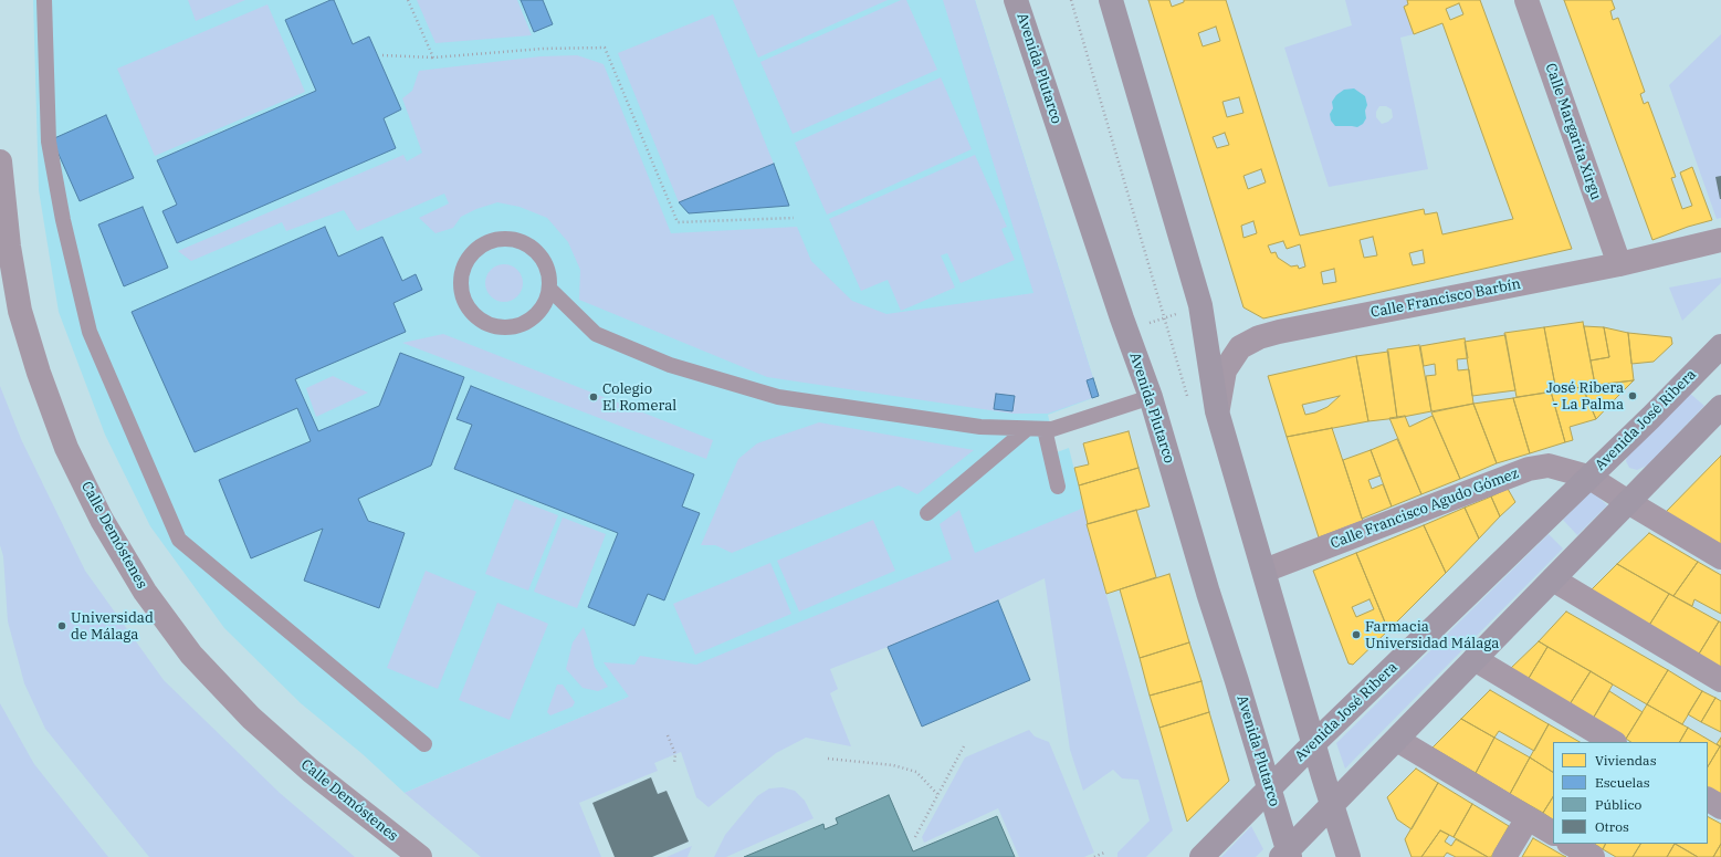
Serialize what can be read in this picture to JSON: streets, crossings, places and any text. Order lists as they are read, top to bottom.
{
  "streets": {
    "main road": ["Avenida Plutarco", "Avenida José Ribera"],
    "street": [
      "Calle Margarita Xirgu",
      "Calle Francisco Barbín",
      "Calle Francisco Agudo Gómez",
      "Calle Demóstenes"
    ]
  },
  "crossings": [
    ["Avenida Plutarco", "Avenida José Ribera"],
    ["Calle Margarita Xirgu", "Calle Francisco Barbín"],
    ["Avenida José Ribera", "Calle Francisco Agudo Gómez"]
  ],
  "places": [
    "José Ribera - La Palma",
    "Colegio El Romeral",
    "Universidad de Málaga",
    "Farmacia Universidad Málaga"
  ],
  "legend": [
    "Viviendas",
    "Escuelas",
    "Público",
    "Otros"
  ]
}
